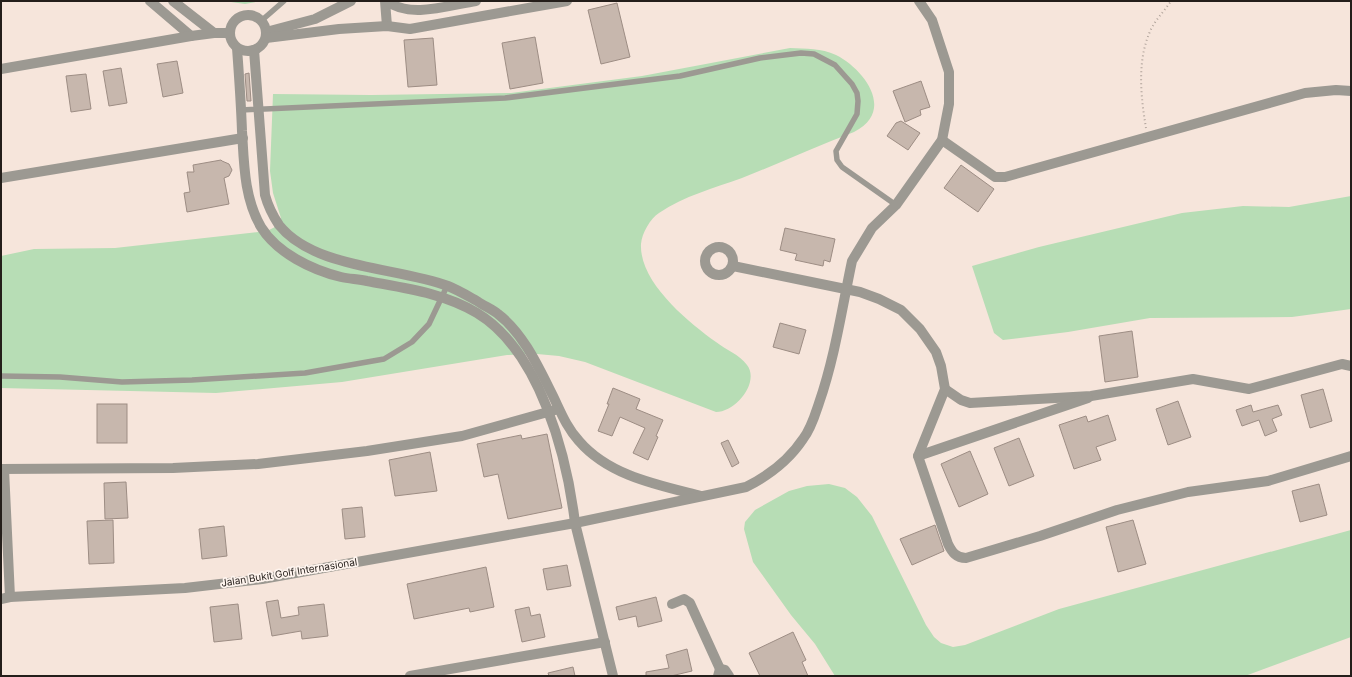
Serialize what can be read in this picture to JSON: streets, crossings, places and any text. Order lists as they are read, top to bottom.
{
  "streets": {
    "street": ["Jalan Bukit Golf Internasional"]
  }
}
